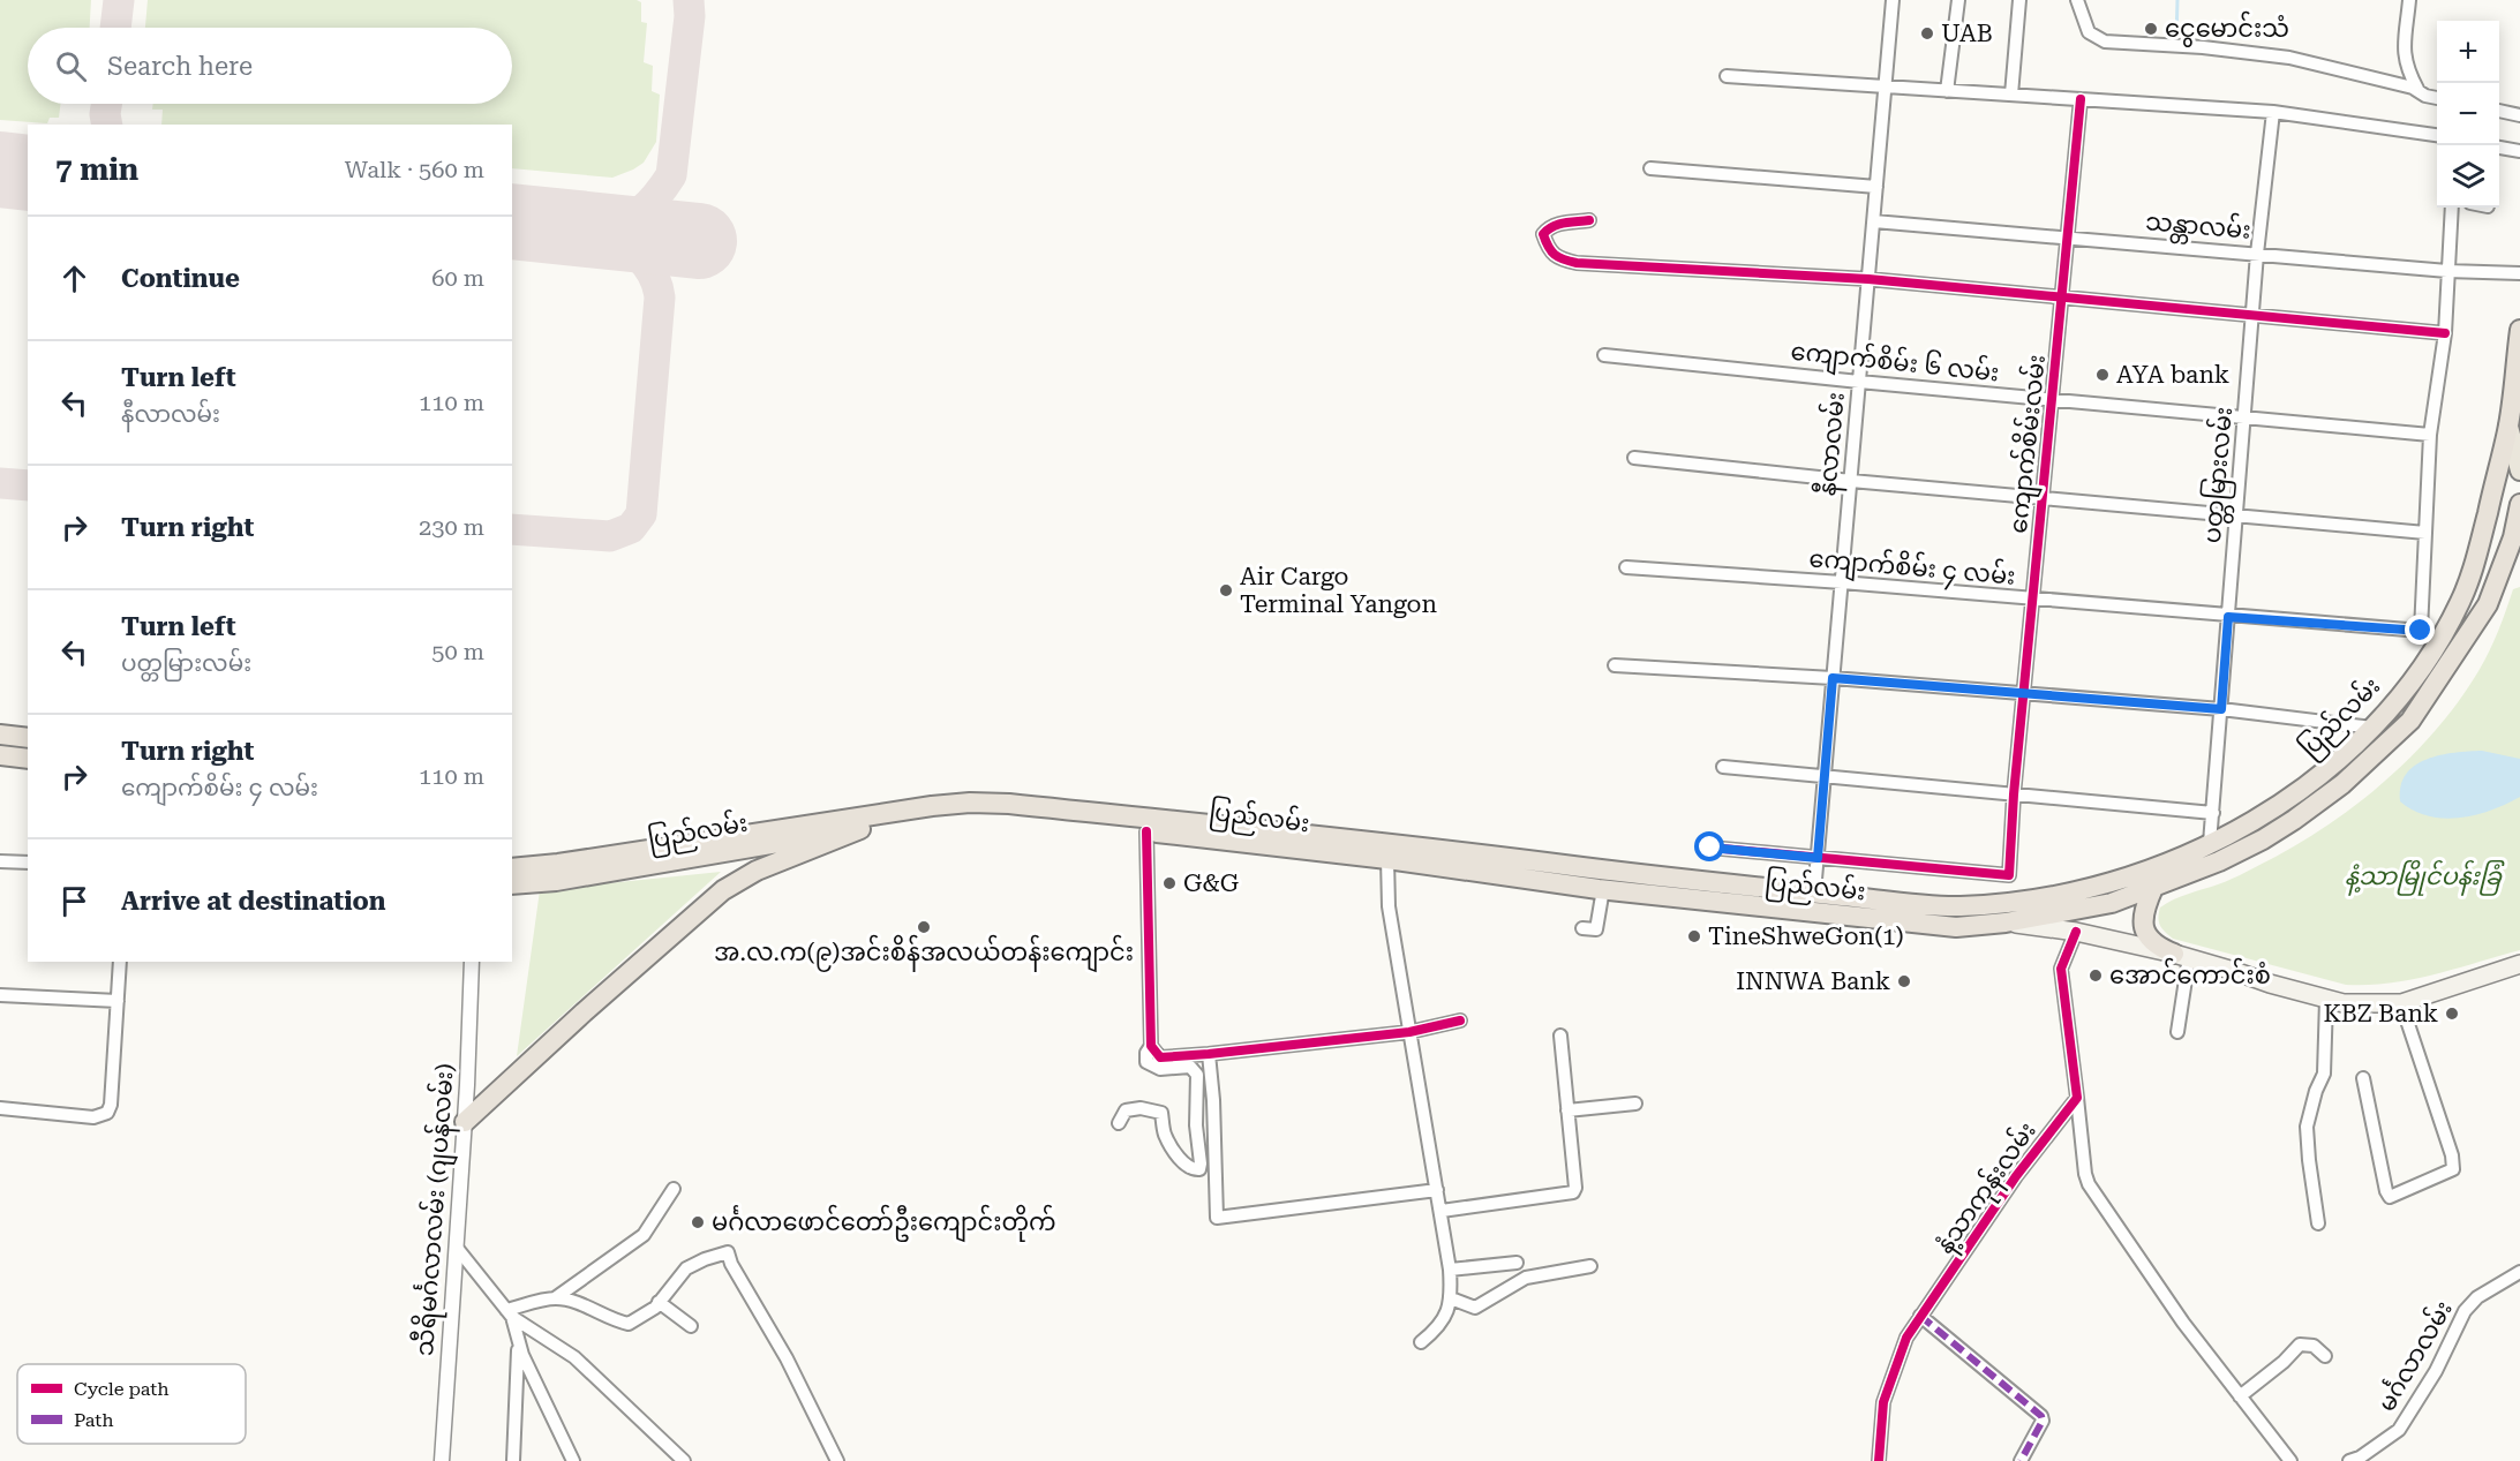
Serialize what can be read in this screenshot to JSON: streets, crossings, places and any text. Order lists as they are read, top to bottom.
{
  "streets": {
    "highway": ["ပြည်လမ်း"],
    "street": [
      "သန္တာလမ်း",
      "ကျောက်စိမ်း ၆ လမ်း",
      "နီလာလမ်း",
      "ကျောက်စိမ်းလမ်း",
      "ပတ္တမြားလမ်း",
      "ကျောက်စိမ်း ၄ လမ်း",
      "နံ့သာကုန်းလမ်း",
      "သီရိမင်္ဂလာလမ်း (ဂျပန်လမ်း)",
      "မင်္ဂလာလမ်း"
    ]
  },
  "crossings": [
    ["သန္တာလမ်း", "နီလာလမ်း"],
    ["သန္တာလမ်း", "ကျောက်စိမ်းလမ်း"],
    ["သန္တာလမ်း", "ပတ္တမြားလမ်း"],
    ["ကျောက်စိမ်း ၆ လမ်း", "နီလာလမ်း"],
    ["ကျောက်စိမ်း ၆ လမ်း", "ကျောက်စိမ်းလမ်း"],
    ["ကျောက်စိမ်း ၆ လမ်း", "ပတ္တမြားလမ်း"],
    ["နီလာလမ်း", "ကျောက်စိမ်းလမ်း"],
    ["နီလာလမ်း", "ကျောက်စိမ်း ၄ လမ်း"],
    ["နီလာလမ်း", "ပြည်လမ်း"],
    ["ကျောက်စိမ်းလမ်း", "ပတ္တမြားလမ်း"],
    ["ကျောက်စိမ်းလမ်း", "ကျောက်စိမ်း ၄ လမ်း"],
    ["ပတ္တမြားလမ်း", "ကျောက်စိမ်း ၄ လမ်း"],
    ["ပတ္တမြားလမ်း", "ပြည်လမ်း"]
  ],
  "parks": ["နံ့သာမြိုင်ပန်းခြံ"],
  "places": [
    "ငွေမောင်းသံ",
    "UAB",
    "AYA bank",
    "Air Cargo Terminal Yangon",
    "G&G",
    "အ.လ.က(၉)အင်းစိန်အလယ်တန်းကျောင်း",
    "TineShweGon(1)",
    "အောင်ကောင်းစံ",
    "INNWA Bank",
    "KBZ Bank",
    "မင်္ဂလာဖောင်တော်ဦးကျောင်းတိုက်"
  ],
  "legend": ["Cycle path", "Path"],
  "page": {
    "map_buttons": ["+", "−"],
    "search": "Search here",
    "heading": ["7 min", "Walk · 560 m"],
    "list": [
      ["Continue", "60 m"],
      ["Turn left", "နီလာလမ်း", "110 m"],
      ["Turn right", "230 m"],
      ["Turn left", "ပတ္တမြားလမ်း", "50 m"],
      ["Turn right", "ကျောက်စိမ်း ၄ လမ်း", "110 m"],
      "Arrive at destination"
    ]
  }
}
